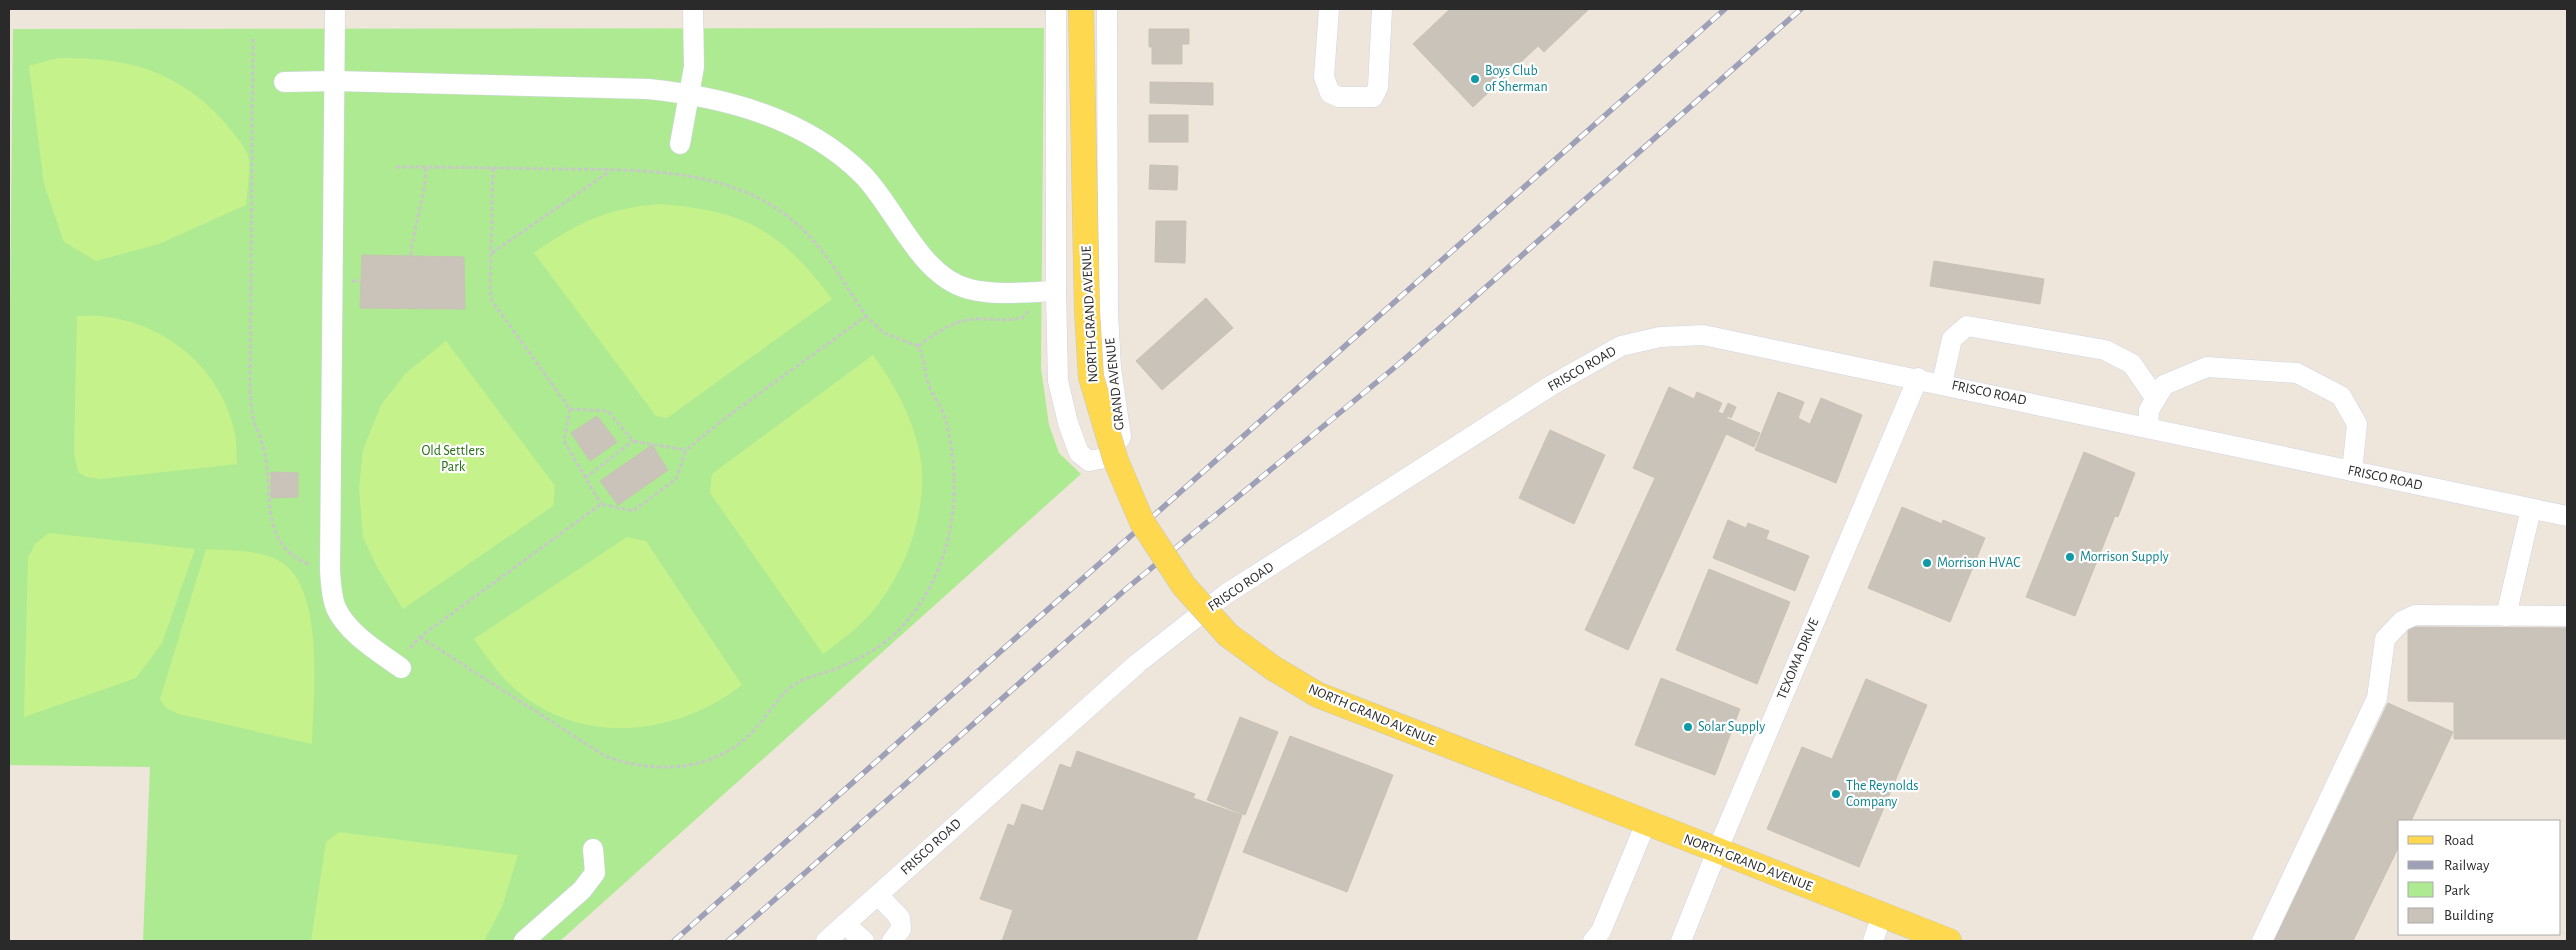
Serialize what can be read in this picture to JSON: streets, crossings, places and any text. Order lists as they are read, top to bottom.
{
  "streets": {
    "main road": ["NORTH GRAND AVENUE"],
    "street": ["FRISCO ROAD", "GRAND AVENUE", "TEXOMA DRIVE"]
  },
  "crossings": [
    ["NORTH GRAND AVENUE", "TEXOMA DRIVE"],
    ["FRISCO ROAD", "TEXOMA DRIVE"]
  ],
  "parks": ["Old Settlers Park"],
  "places": [
    "Boys Club of Sherman",
    "Morrison Supply",
    "Morrison HVAC",
    "Solar Supply",
    "The Reynolds Company"
  ],
  "legend": [
    "Road",
    "Railway",
    "Park",
    "Building"
  ]
}
